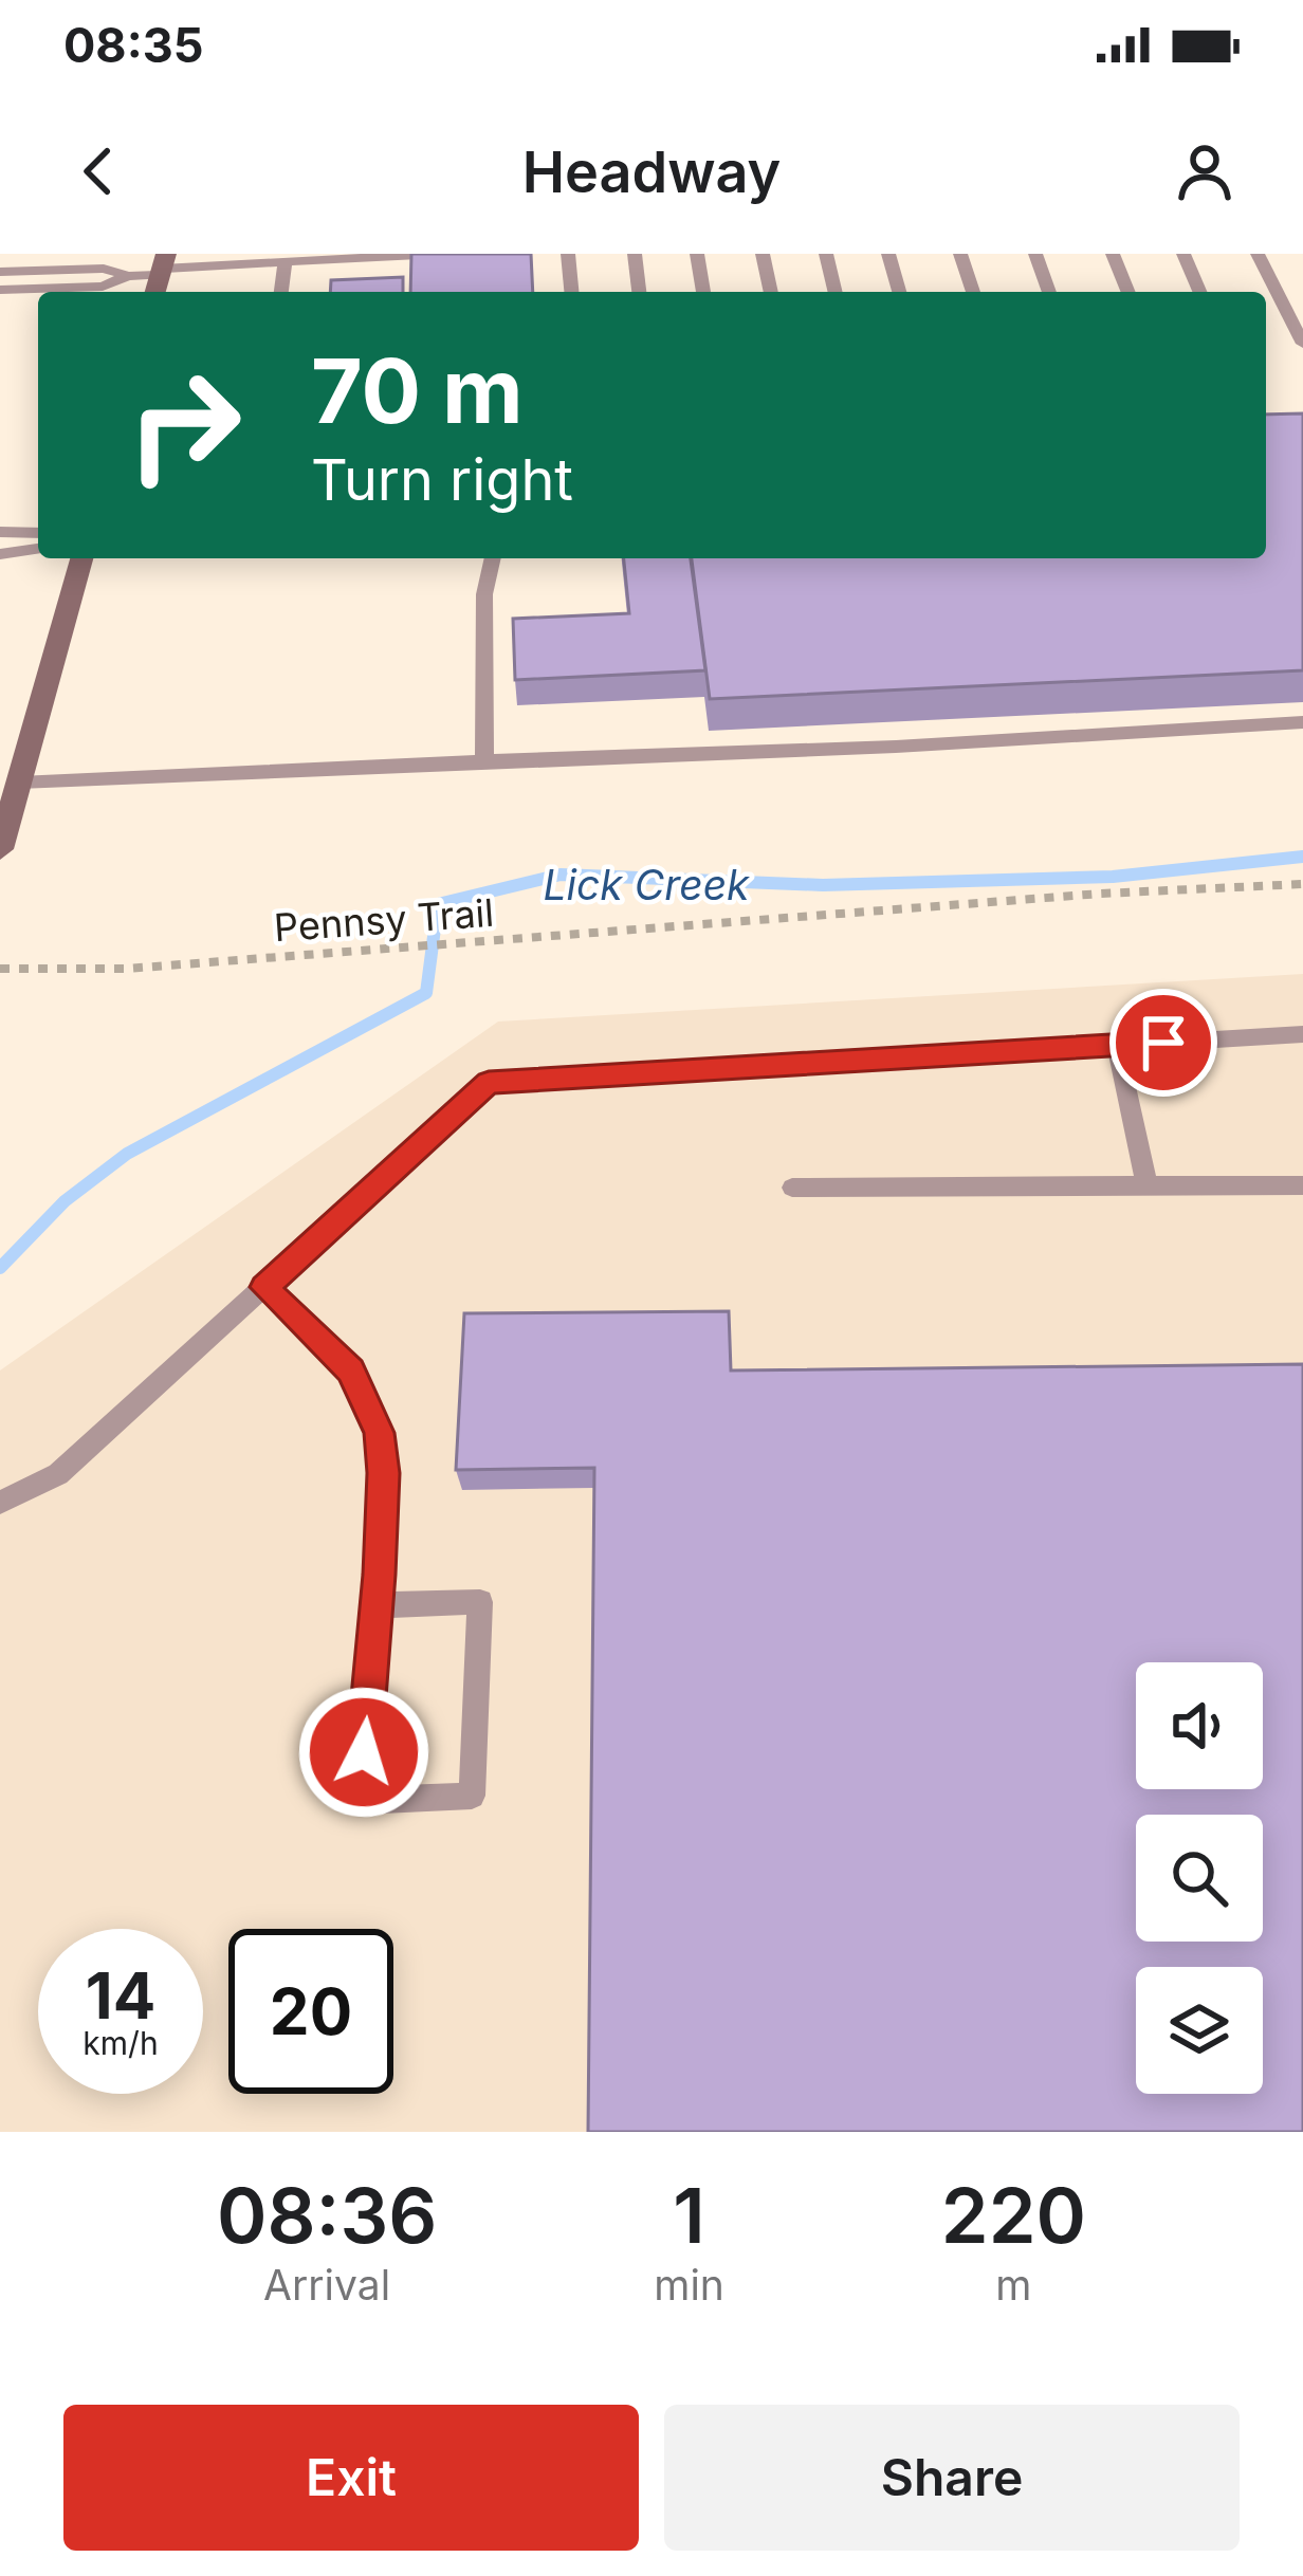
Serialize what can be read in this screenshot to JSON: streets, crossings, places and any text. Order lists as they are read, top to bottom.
{
  "streets": {
    "path": ["Pennsy Trail"]
  },
  "water": ["Lick Creek"],
  "page": {
    "status": "08:35",
    "header": "Headway",
    "turn": ["70 m", "Turn right"],
    "speed": "14 km/h",
    "limit": "20",
    "eta": [
      "08:36",
      "Arrival",
      "1",
      "min",
      "220",
      "m"
    ],
    "buttons": ["Exit", "Share"]
  }
}
